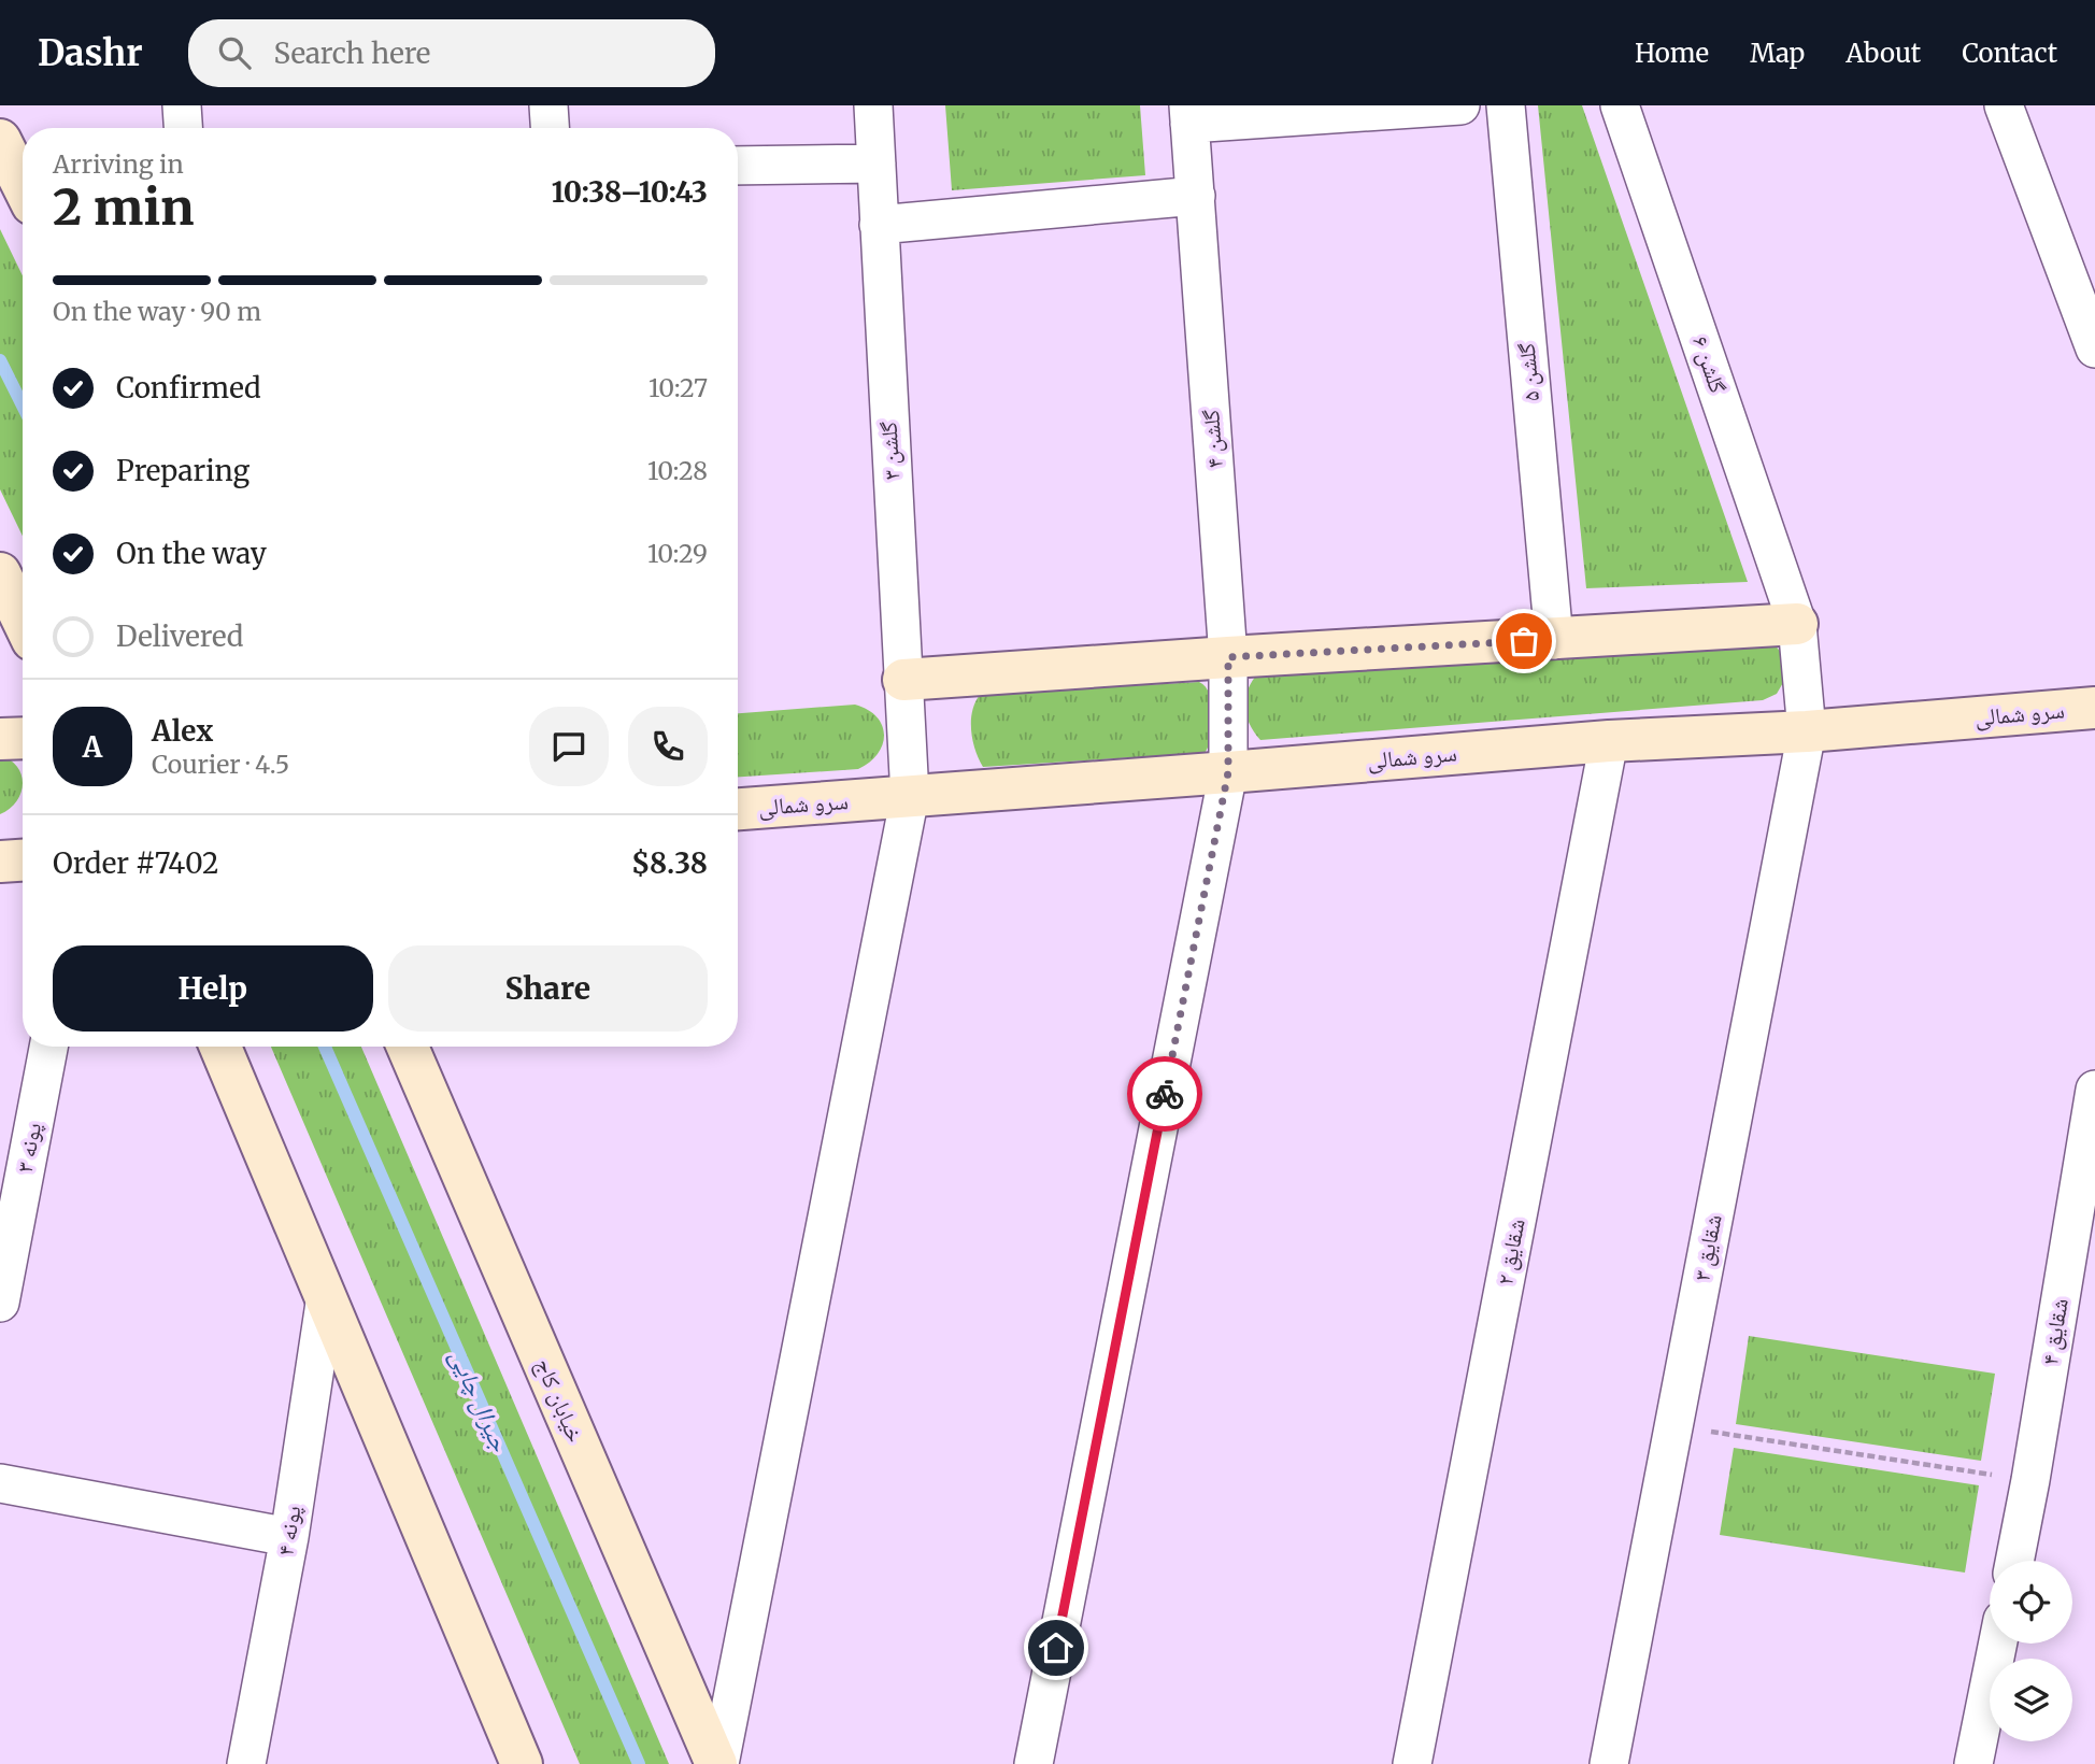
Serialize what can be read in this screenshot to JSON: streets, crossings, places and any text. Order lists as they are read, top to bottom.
{
  "streets": {
    "street": [
      "گلشن ۶",
      "گلشن ۵",
      "گلشن ۴",
      "گلشن ۳",
      "سرو شمالی",
      "پونه ۳",
      "شقایق ۳",
      "شقایق ۲",
      "شقایق ۴",
      "خیابان کاج",
      "پونه ۴"
    ]
  },
  "crossings": [
    ["گلشن ۶", "سرو شمالی"],
    ["گلشن ۶", "شقایق ۳"],
    ["گلشن ۴", "سرو شمالی"],
    ["گلشن ۳", "سرو شمالی"],
    ["گلشن ۳", "خیابان کاج"],
    ["سرو شمالی", "شقایق ۳"],
    ["سرو شمالی", "شقایق ۲"]
  ],
  "water": ["جیرال چایی"],
  "page": {
    "header": "Dashr",
    "search": "Search here",
    "nav": [
      "Home",
      "Map",
      "About",
      "Contact"
    ],
    "heading": ["2 min", "Arriving in", "10:38–10:43"],
    "panel": [
      "Alex",
      "Courier · 4.5",
      "Order #7402",
      "$8.38"
    ],
    "bar": "On the way · 90 m",
    "list": [
      ["Confirmed", "10:27"],
      ["Preparing", "10:28"],
      ["On the way", "10:29"],
      "Delivered"
    ],
    "round": "A",
    "buttons": ["Help", "Share"]
  }
}
